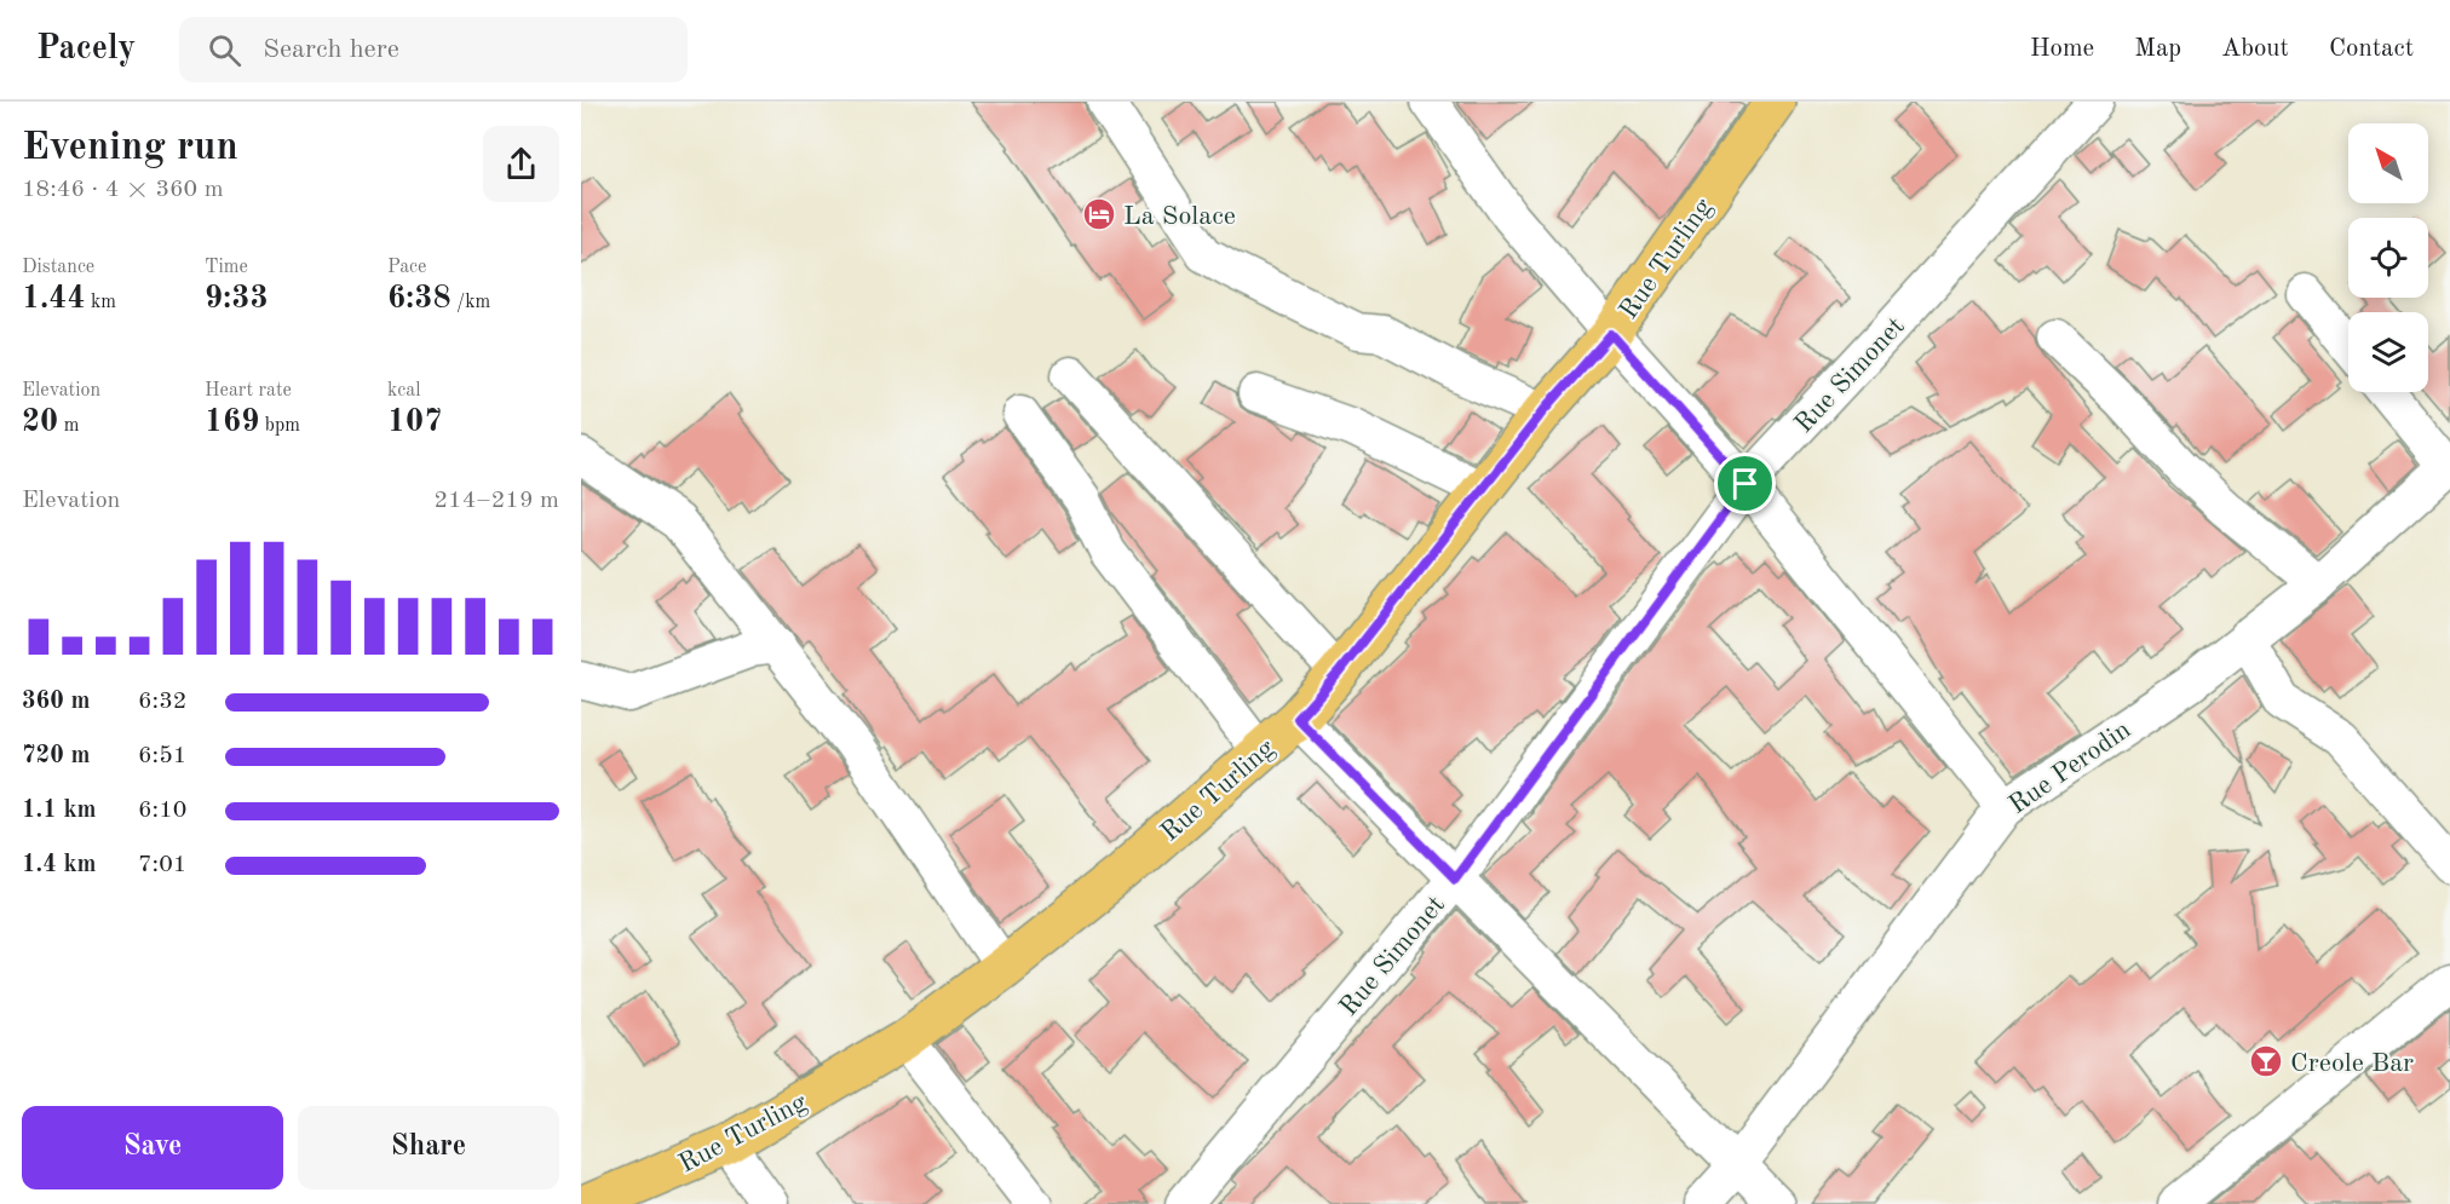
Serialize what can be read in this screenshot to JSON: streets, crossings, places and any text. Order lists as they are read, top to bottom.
{
  "streets": {
    "main road": ["Rue Turling"],
    "street": ["Rue Simonet", "Rue Perodin"]
  },
  "places": {
    "hotel": ["La Solace"],
    "bar": ["Creole Bar"]
  },
  "north": "top left",
  "page": {
    "header": "Pacely",
    "search": "Search here",
    "nav": [
      "Home",
      "Map",
      "About",
      "Contact"
    ],
    "heading": ["Evening run", "18:46 · 4 × 360 m"],
    "stats": [
      ["Distance", "1.44 km"],
      ["Time", "9:33"],
      ["Pace", "6:38 /km"],
      ["Elevation", "20 m"],
      ["Heart rate", "169 bpm"],
      ["kcal", "107"]
    ],
    "chart": ["Elevation", "214–219 m"],
    "list": [
      {
        "name": "360 m",
        "note": "6:32"
      },
      {
        "name": "720 m",
        "note": "6:51"
      },
      {
        "name": "1.1 km",
        "note": "6:10"
      },
      {
        "name": "1.4 km",
        "note": "7:01"
      }
    ],
    "buttons": ["Save", "Share"]
  }
}
